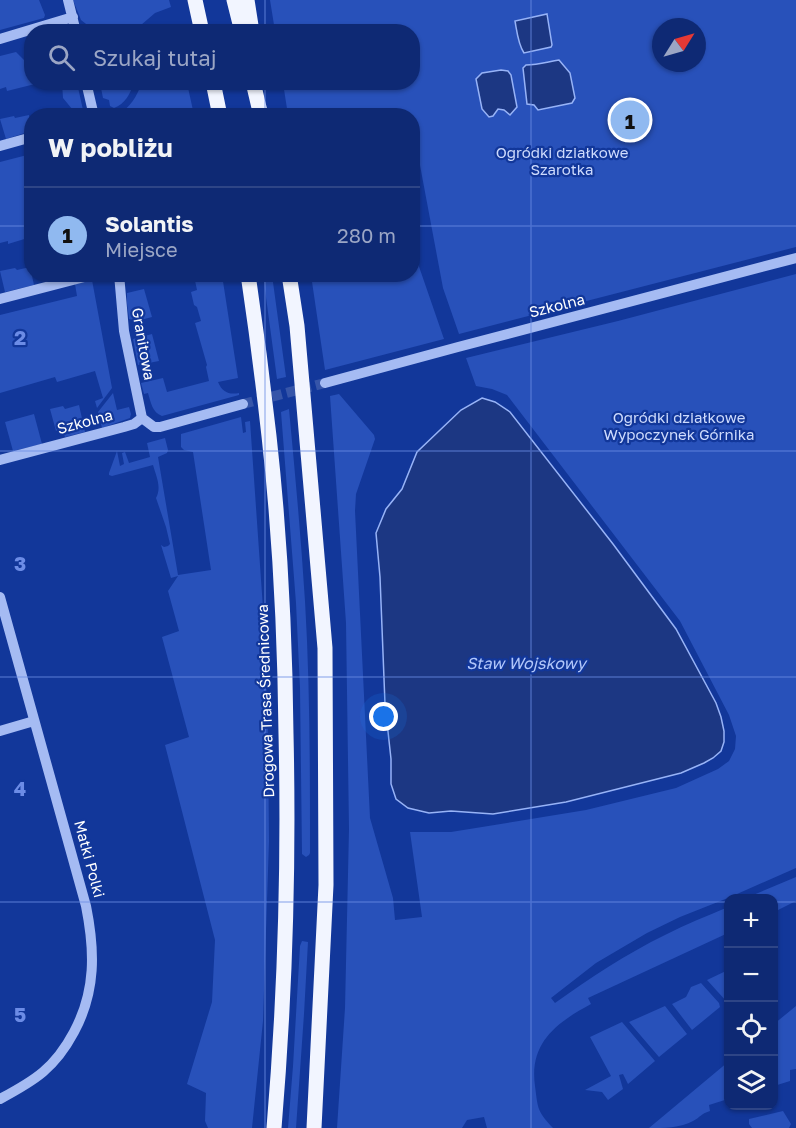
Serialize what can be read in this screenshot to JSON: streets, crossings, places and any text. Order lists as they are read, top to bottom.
{
  "streets": {
    "main road": ["Drogowa Trasa Średnicowa"],
    "street": ["Szkolna", "Granitowa", "Matki Polki"]
  },
  "crossings": [
    ["Szkolna", "Granitowa"]
  ],
  "water": ["Staw Wojskowy"],
  "parks": ["Ogródki działkowe Szarotka", "Ogródki działkowe Wypoczynek Górnika"],
  "north": "top right",
  "page": {
    "search": "Szukaj tutaj",
    "pins": "1",
    "heading": "W pobliżu",
    "list": [
      {
        "mark": "1",
        "name": "Solantis",
        "note": "Miejsce",
        "value": "280 m"
      }
    ],
    "map_buttons": ["+", "−"]
  },
  "grid": {
    "rows": [
      "2",
      "3",
      "4",
      "5"
    ]
  }
}
